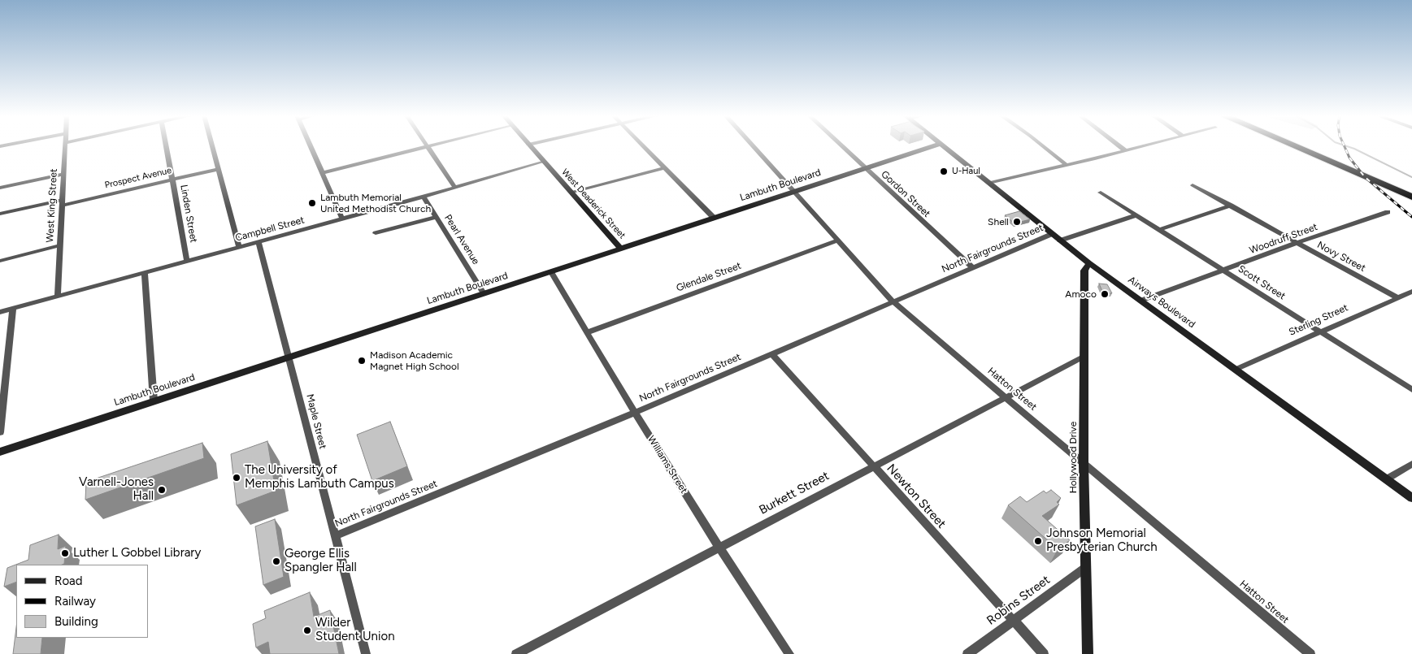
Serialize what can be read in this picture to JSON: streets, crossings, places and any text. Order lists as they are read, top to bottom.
{
  "streets": {
    "street": [
      "Prospect Avenue",
      "Lambuth Boulevard",
      "Gordon Street",
      "West Deaderick Street",
      "West King Street",
      "Linden Street",
      "Campbell Street",
      "Woodruff Street",
      "Pearl Avenue",
      "North Fairgrounds Street",
      "Novy Street",
      "Glendale Street",
      "Scott Street",
      "Airways Boulevard",
      "Sterling Street",
      "Hatton Street",
      "Maple Street",
      "Hollywood Drive",
      "Williams Street",
      "Burkett Street",
      "Newton Street",
      "Robins Street"
    ]
  },
  "crossings": [
    ["Prospect Avenue", "West King Street"],
    ["Prospect Avenue", "Linden Street"],
    ["Lambuth Boulevard", "Gordon Street"],
    ["Lambuth Boulevard", "West Deaderick Street"],
    ["Lambuth Boulevard", "Pearl Avenue"],
    ["Lambuth Boulevard", "Hatton Street"],
    ["Lambuth Boulevard", "Maple Street"],
    ["Lambuth Boulevard", "Williams Street"],
    ["Gordon Street", "North Fairgrounds Street"],
    ["West Deaderick Street", "Campbell Street"],
    ["West King Street", "Campbell Street"],
    ["Linden Street", "Campbell Street"],
    ["Campbell Street", "Pearl Avenue"],
    ["Campbell Street", "Maple Street"],
    ["Woodruff Street", "Novy Street"],
    ["Woodruff Street", "Scott Street"],
    ["Woodruff Street", "Airways Boulevard"],
    ["North Fairgrounds Street", "Airways Boulevard"],
    ["North Fairgrounds Street", "Hatton Street"],
    ["North Fairgrounds Street", "Maple Street"],
    ["North Fairgrounds Street", "Williams Street"],
    ["North Fairgrounds Street", "Newton Street"],
    ["Novy Street", "Sterling Street"],
    ["Glendale Street", "Hatton Street"],
    ["Glendale Street", "Williams Street"],
    ["Scott Street", "Sterling Street"],
    ["Airways Boulevard", "Sterling Street"],
    ["Airways Boulevard", "Hollywood Drive"],
    ["Hatton Street", "Hollywood Drive"],
    ["Hatton Street", "Burkett Street"],
    ["Hollywood Drive", "Burkett Street"],
    ["Hollywood Drive", "Robins Street"],
    ["Williams Street", "Burkett Street"],
    ["Burkett Street", "Newton Street"],
    ["Newton Street", "Robins Street"]
  ],
  "places": [
    "U-Haul",
    "Lambuth Memorial United Methodist Church",
    "Shell",
    "Amoco",
    "Madison Academic Magnet High School",
    "The University of Memphis Lambuth Campus",
    "Varnell-Jones Hall",
    "Johnson Memorial Presbyterian Church",
    "Luther L Gobbel Library",
    "George Ellis Spangler Hall",
    "Wilder Student Union"
  ],
  "legend": ["Road", "Railway", "Building"]
}
